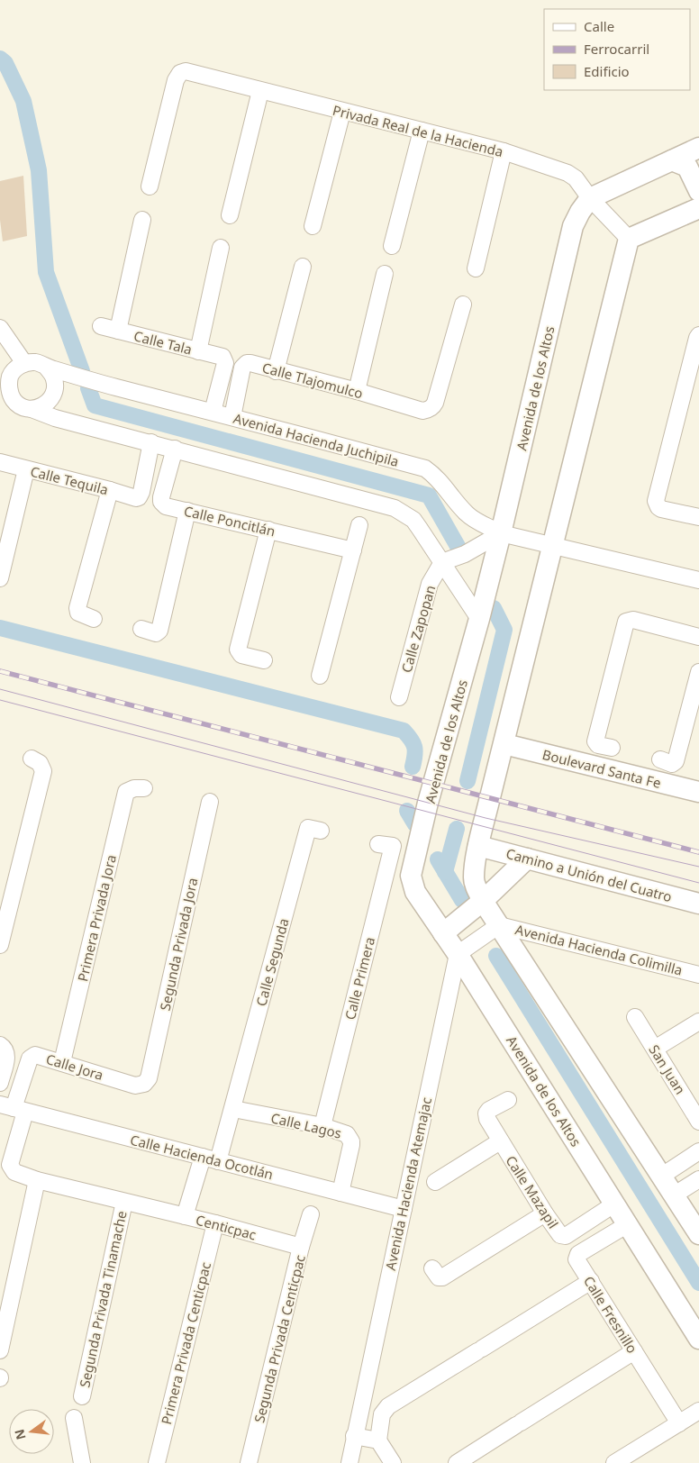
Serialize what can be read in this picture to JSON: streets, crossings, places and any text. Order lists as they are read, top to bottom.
{
  "streets": {
    "street": [
      "Privada Real de la Hacienda",
      "Calle Tala",
      "Calle Tlajomulco",
      "Avenida de los Altos",
      "Avenida Hacienda Juchipila",
      "Calle Tequila",
      "Calle Poncitlán",
      "Calle Zapopan",
      "Boulevard Santa Fe",
      "Camino a Unión del Cuatro",
      "Primera Privada Jora",
      "Segunda Privada Jora",
      "Avenida Hacienda Colimilla",
      "Calle Segunda",
      "Calle Primera",
      "Calle Jora",
      "San Juan",
      "Calle Lagos",
      "Calle Hacienda Ocotlán",
      "Avenida Hacienda Atemajac",
      "Calle Mazapil",
      "Centicpac",
      "Segunda Privada Tinamache",
      "Calle Fresnillo",
      "Segunda Privada Centicpac",
      "Primera Privada Centicpac"
    ]
  },
  "crossings": [
    ["Privada Real de la Hacienda", "Avenida de los Altos"],
    ["Calle Tala", "Avenida Hacienda Juchipila"],
    ["Calle Tlajomulco", "Avenida Hacienda Juchipila"],
    ["Avenida de los Altos", "Avenida Hacienda Juchipila"],
    ["Avenida de los Altos", "Avenida Hacienda Atemajac"],
    ["Avenida de los Altos", "Calle Mazapil"],
    ["Avenida de los Altos", "Calle Fresnillo"],
    ["Primera Privada Jora", "Calle Jora"],
    ["Segunda Privada Jora", "Calle Jora"],
    ["Calle Segunda", "Calle Lagos"],
    ["Calle Primera", "Calle Lagos"],
    ["Calle Jora", "Calle Hacienda Ocotlán"],
    ["Calle Lagos", "Calle Hacienda Ocotlán"],
    ["Calle Hacienda Ocotlán", "Avenida Hacienda Atemajac"],
    ["Calle Hacienda Ocotlán", "Centicpac"],
    ["Centicpac", "Segunda Privada Centicpac"],
    ["Centicpac", "Primera Privada Centicpac"]
  ],
  "legend": ["Calle", "Ferrocarril", "Edificio"],
  "north": "left"
}
